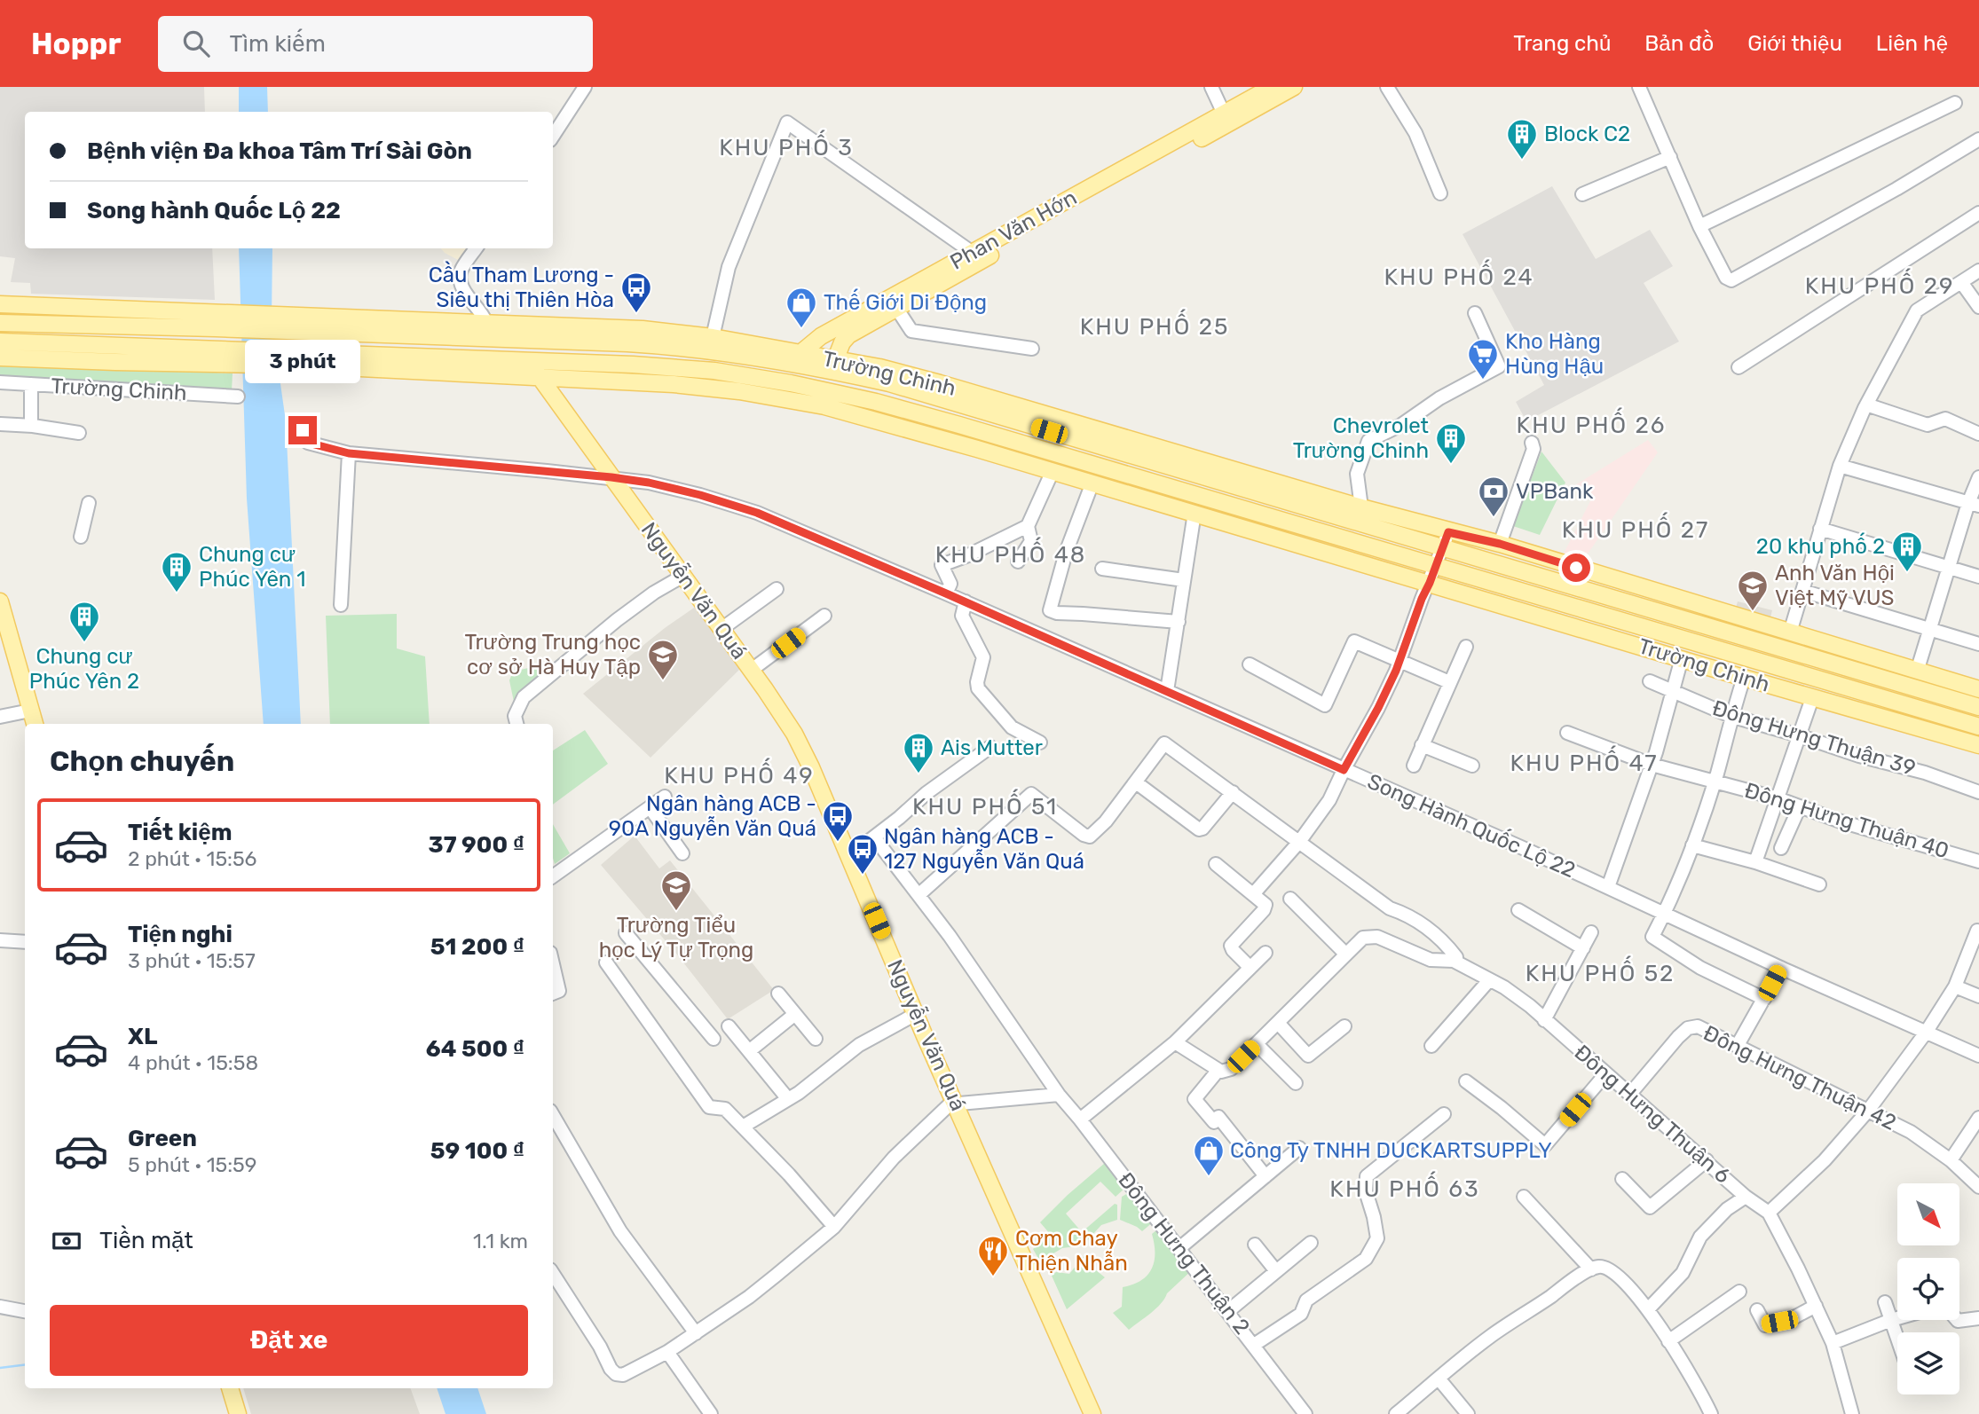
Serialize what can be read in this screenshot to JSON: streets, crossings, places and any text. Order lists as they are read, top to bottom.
{
  "streets": {
    "main road": ["Phan Văn Hớn", "Trường Chinh", "Nguyễn Văn Quá"],
    "street": [
      "Đông Hưng Thuận 39",
      "Đông Hưng Thuận 40",
      "Song Hành Quốc Lộ 22",
      "Đông Hưng Thuận 42",
      "Đông Hưng Thuận 6",
      "Đông Hưng Thuận 2"
    ]
  },
  "crossings": [
    ["Phan Văn Hớn", "Trường Chinh"],
    ["Trường Chinh", "Nguyễn Văn Quá"],
    ["Nguyễn Văn Quá", "Song Hành Quốc Lộ 22"],
    ["Đông Hưng Thuận 42", "Đông Hưng Thuận 6"]
  ],
  "districts": [
    "KHU PHỐ 3",
    "KHU PHỐ 24",
    "KHU PHỐ 29",
    "KHU PHỐ 25",
    "KHU PHỐ 26",
    "KHU PHỐ 27",
    "KHU PHỐ 48",
    "KHU PHỐ 47",
    "KHU PHỐ 49",
    "KHU PHỐ 51",
    "KHU PHỐ 52",
    "KHU PHỐ 63"
  ],
  "places": {
    "building": [
      "Block C2",
      "Chevrolet Trường Chinh",
      "20 khu phố 2",
      "Chung cư Phúc Yên 1",
      "Chung cư Phúc Yên 2",
      "Ais Mutter"
    ],
    "bus stop": ["Cầu Tham Lương - Siêu thị Thiên Hòa", "Ngân hàng ACB - 90A Nguyễn Văn Quá", "Ngân hàng ACB - 127 Nguyễn Văn Quá"],
    "shop": ["Thế Giới Di Động", "Công Ty TNHH DUCKARTSUPPLY"],
    "supermarket": ["Kho Hàng Hùng Hậu"],
    "bank": ["VPBank"],
    "school or university": ["Anh Văn Hội Việt Mỹ VUS", "Trường Trung học cơ sở Hà Huy Tập", "Trường Tiểu học Lý Tự Trọng"],
    "restaurant": ["Cơm Chay Thiện Nhẫn"]
  },
  "north": "bottom right",
  "page": {
    "header": "Hoppr",
    "search": "Tìm kiếm",
    "nav": [
      "Trang chủ",
      "Bản đồ",
      "Giới thiệu",
      "Liên hệ"
    ],
    "banner": ["Bệnh viện Đa khoa Tâm Trí Sài Gòn", "Song hành Quốc Lộ 22"],
    "bubble": "3 phút",
    "heading": "Chọn chuyến",
    "list": [
      {
        "name": "Tiết kiệm",
        "note": "2 phút · 15:56",
        "value": "37 900 ₫"
      },
      {
        "name": "Tiện nghi",
        "note": "3 phút · 15:57",
        "value": "51 200 ₫"
      },
      {
        "name": "XL",
        "note": "4 phút · 15:58",
        "value": "64 500 ₫"
      },
      {
        "name": "Green",
        "note": "5 phút · 15:59",
        "value": "59 100 ₫"
      }
    ],
    "pay": ["Tiền mặt", "1.1 km"],
    "buttons": "Đặt xe"
  }
}
